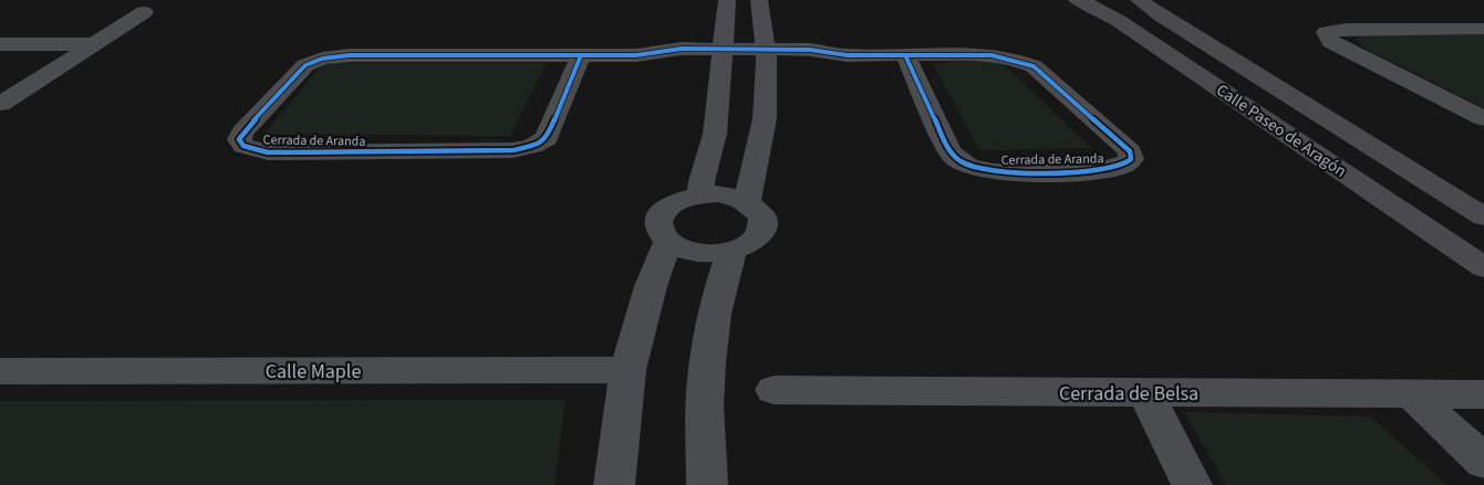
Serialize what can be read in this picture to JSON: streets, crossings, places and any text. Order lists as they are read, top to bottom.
{
  "streets": {
    "street": [
      "Calle Paseo de Aragón",
      "Cerrada de Aranda",
      "Calle Maple",
      "Cerrada de Belsa"
    ]
  }
}
